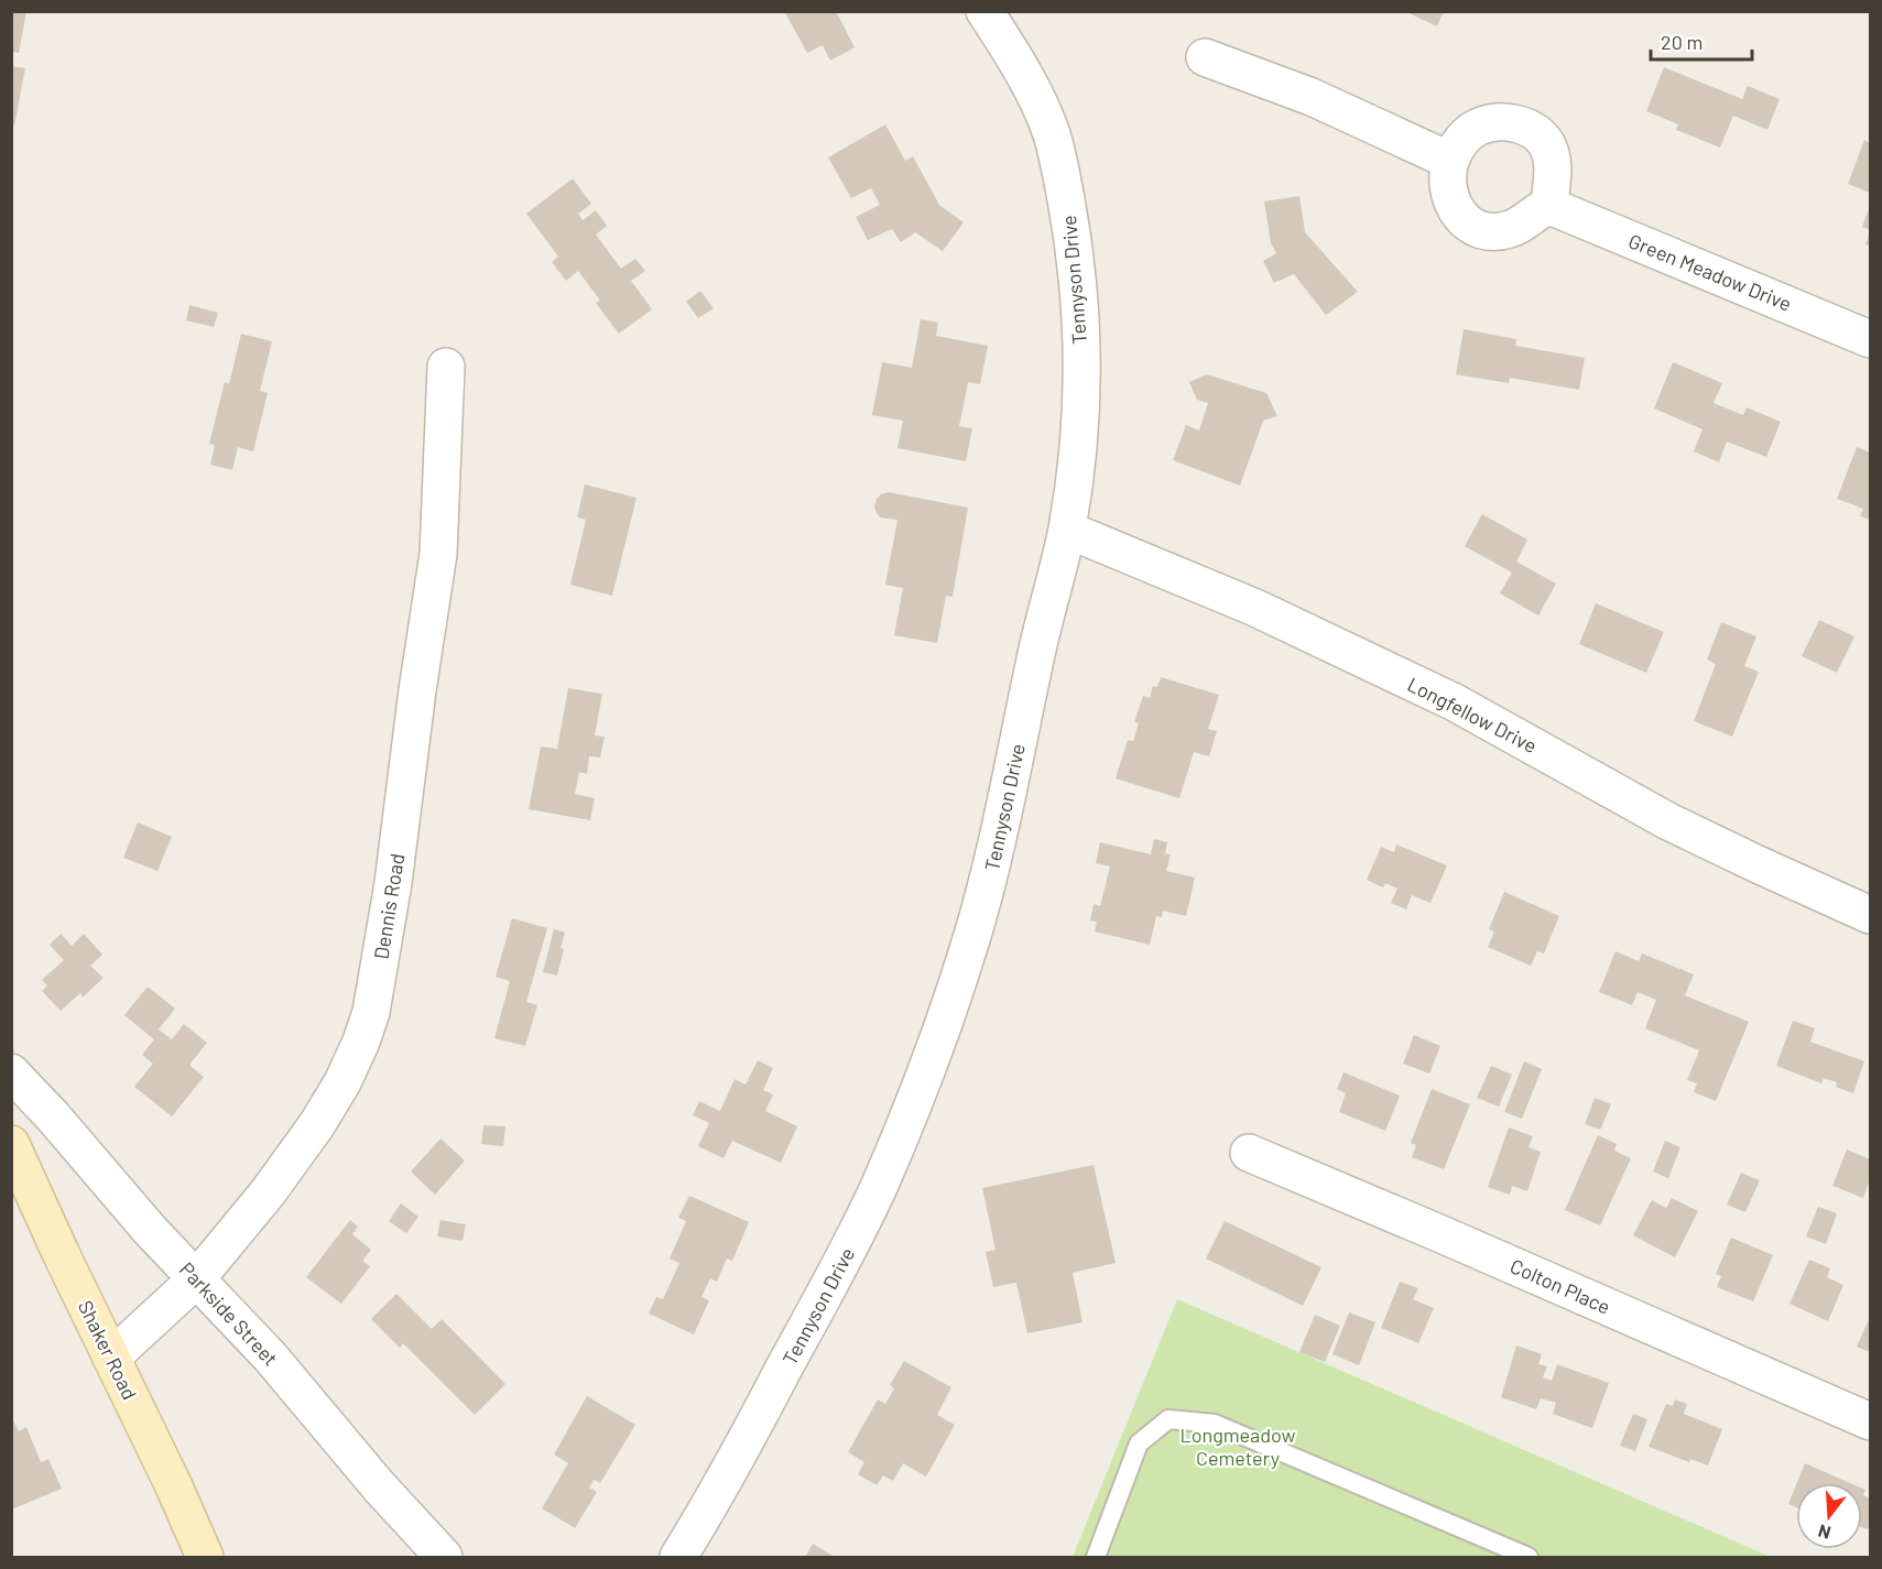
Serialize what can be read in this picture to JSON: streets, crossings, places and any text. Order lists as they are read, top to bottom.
{
  "streets": {
    "main road": ["Shaker Road"],
    "street": [
      "Green Meadow Drive",
      "Tennyson Drive",
      "Longfellow Drive",
      "Dennis Road",
      "Colton Place",
      "Parkside Street"
    ]
  },
  "crossings": [
    ["Tennyson Drive", "Longfellow Drive"],
    ["Dennis Road", "Parkside Street"],
    ["Dennis Road", "Shaker Road"]
  ],
  "parks": ["Longmeadow Cemetery"],
  "scale_bar": "20 m",
  "north": "bottom"
}
